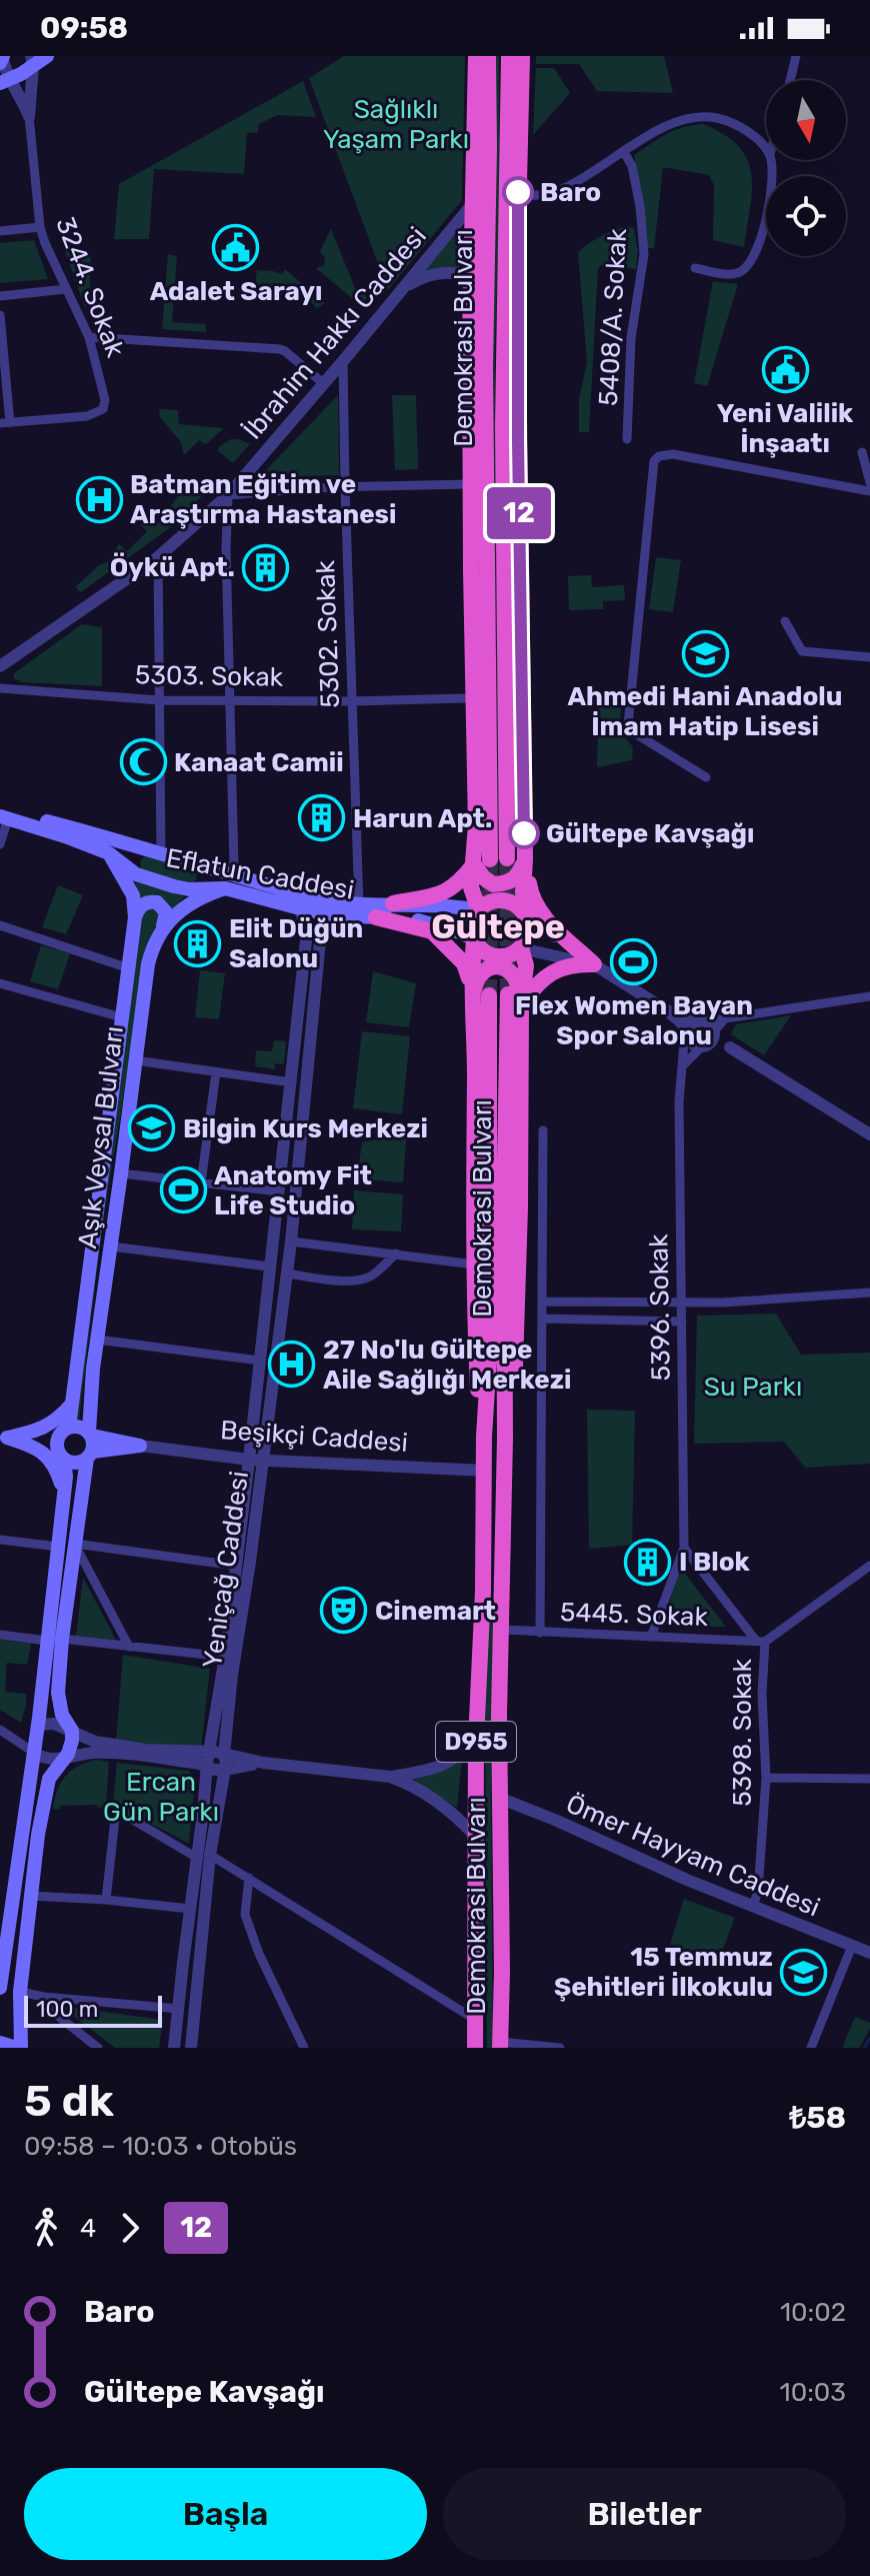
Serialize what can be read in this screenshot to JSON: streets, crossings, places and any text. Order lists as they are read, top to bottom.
{
  "streets": {
    "highway": ["Demokrasi Bulvarı", "D955"],
    "main road": ["Eflatun Caddesi", "Aşık Veysal Bulvarı", "Beşikçi Caddesi"],
    "street": [
      "3244. Sokak",
      "5408/A. Sokak",
      "İbrahim Hakkı Caddesi",
      "5302. Sokak",
      "5303. Sokak",
      "5396. Sokak",
      "Yeniçağ Caddesi",
      "5445. Sokak",
      "5398. Sokak",
      "Ömer Hayyam Caddesi"
    ]
  },
  "crossings": [
    ["İbrahim Hakkı Caddesi", "5302. Sokak"],
    ["Demokrasi Bulvarı", "Eflatun Caddesi"],
    ["Demokrasi Bulvarı", "Beşikçi Caddesi"],
    ["Demokrasi Bulvarı", "5445. Sokak"],
    ["Demokrasi Bulvarı", "Ömer Hayyam Caddesi"],
    ["5302. Sokak", "5303. Sokak"],
    ["5302. Sokak", "Eflatun Caddesi"],
    ["Eflatun Caddesi", "Aşık Veysal Bulvarı"],
    ["Eflatun Caddesi", "Yeniçağ Caddesi"],
    ["Aşık Veysal Bulvarı", "Beşikçi Caddesi"],
    ["Beşikçi Caddesi", "Yeniçağ Caddesi"],
    ["5445. Sokak", "5398. Sokak"],
    ["5398. Sokak", "Ömer Hayyam Caddesi"]
  ],
  "districts": ["Gültepe"],
  "parks": ["Sağlıklı Yaşam Parkı", "Su Parkı", "Ercan Gün Parkı"],
  "places": {
    "other": ["Baro", "Gültepe Kavşağı"],
    "public building": ["Adalet Sarayı", "Yeni Valilik İnşaatı"],
    "hospital": ["Batman Eğitim ve Araştırma Hastanesi", "27 No'lu Gültepe Aile Sağlığı Merkezi"],
    "building": [
      "Öykü Apt.",
      "Harun Apt.",
      "Elit Düğün Salonu",
      "I Blok"
    ],
    "school or university": ["Ahmedi Hani Anadolu İmam Hatip Lisesi", "Bilgin Kurs Merkezi", "15 Temmuz Şehitleri İlkokulu"],
    "mosque": ["Kanaat Camii"],
    "sports": ["Flex Women Bayan Spor Salonu", "Anatomy Fit Life Studio"],
    "theatre": ["Cinemart"]
  },
  "lines": ["bus line 12"],
  "scale_bar": "100 m",
  "north": "bottom",
  "page": {
    "status": "09:58",
    "on_map": "12",
    "scale": "100 m",
    "heading": ["5 dk", "09:58 – 10:03 · Otobüs", "₺58"],
    "legs": ["4", "12"],
    "list": [
      {
        "name": "Baro",
        "value": "10:02"
      },
      {
        "name": "Gültepe Kavşağı",
        "value": "10:03"
      }
    ],
    "buttons": ["Başla", "Biletler"]
  }
}
